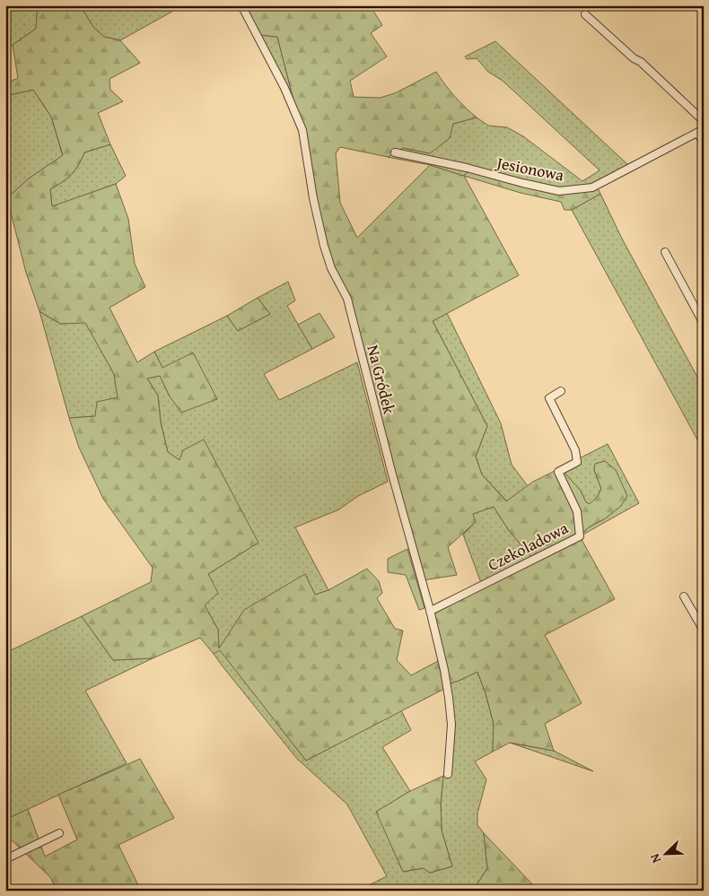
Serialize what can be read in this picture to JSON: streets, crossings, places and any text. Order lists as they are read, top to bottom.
{
  "streets": {
    "street": ["Jesionowa", "Na Gródek", "Czekoladowa"]
  },
  "crossings": [
    ["Na Gródek", "Czekoladowa"]
  ],
  "north": "bottom left"
}
